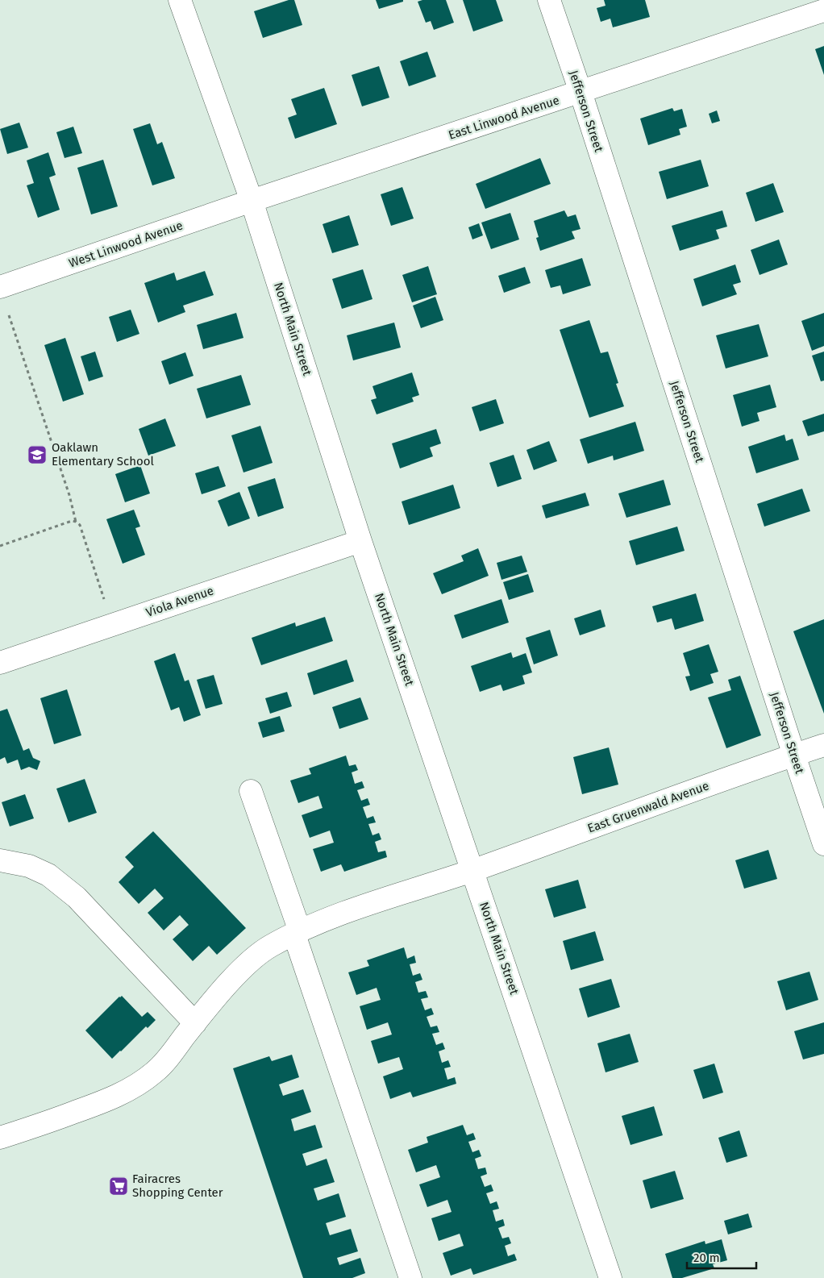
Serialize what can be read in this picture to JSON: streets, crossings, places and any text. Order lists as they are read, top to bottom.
{
  "streets": {
    "street": [
      "Jefferson Street",
      "East Linwood Avenue",
      "West Linwood Avenue",
      "North Main Street",
      "Viola Avenue",
      "East Gruenwald Avenue"
    ]
  },
  "crossings": [
    ["Jefferson Street", "East Linwood Avenue"],
    ["Jefferson Street", "East Gruenwald Avenue"],
    ["East Linwood Avenue", "West Linwood Avenue"],
    ["East Linwood Avenue", "North Main Street"],
    ["West Linwood Avenue", "North Main Street"],
    ["North Main Street", "Viola Avenue"],
    ["North Main Street", "East Gruenwald Avenue"]
  ],
  "places": {
    "school or university": ["Oaklawn Elementary School"],
    "supermarket": ["Fairacres Shopping Center"]
  },
  "scale_bar": "20 m"
}
